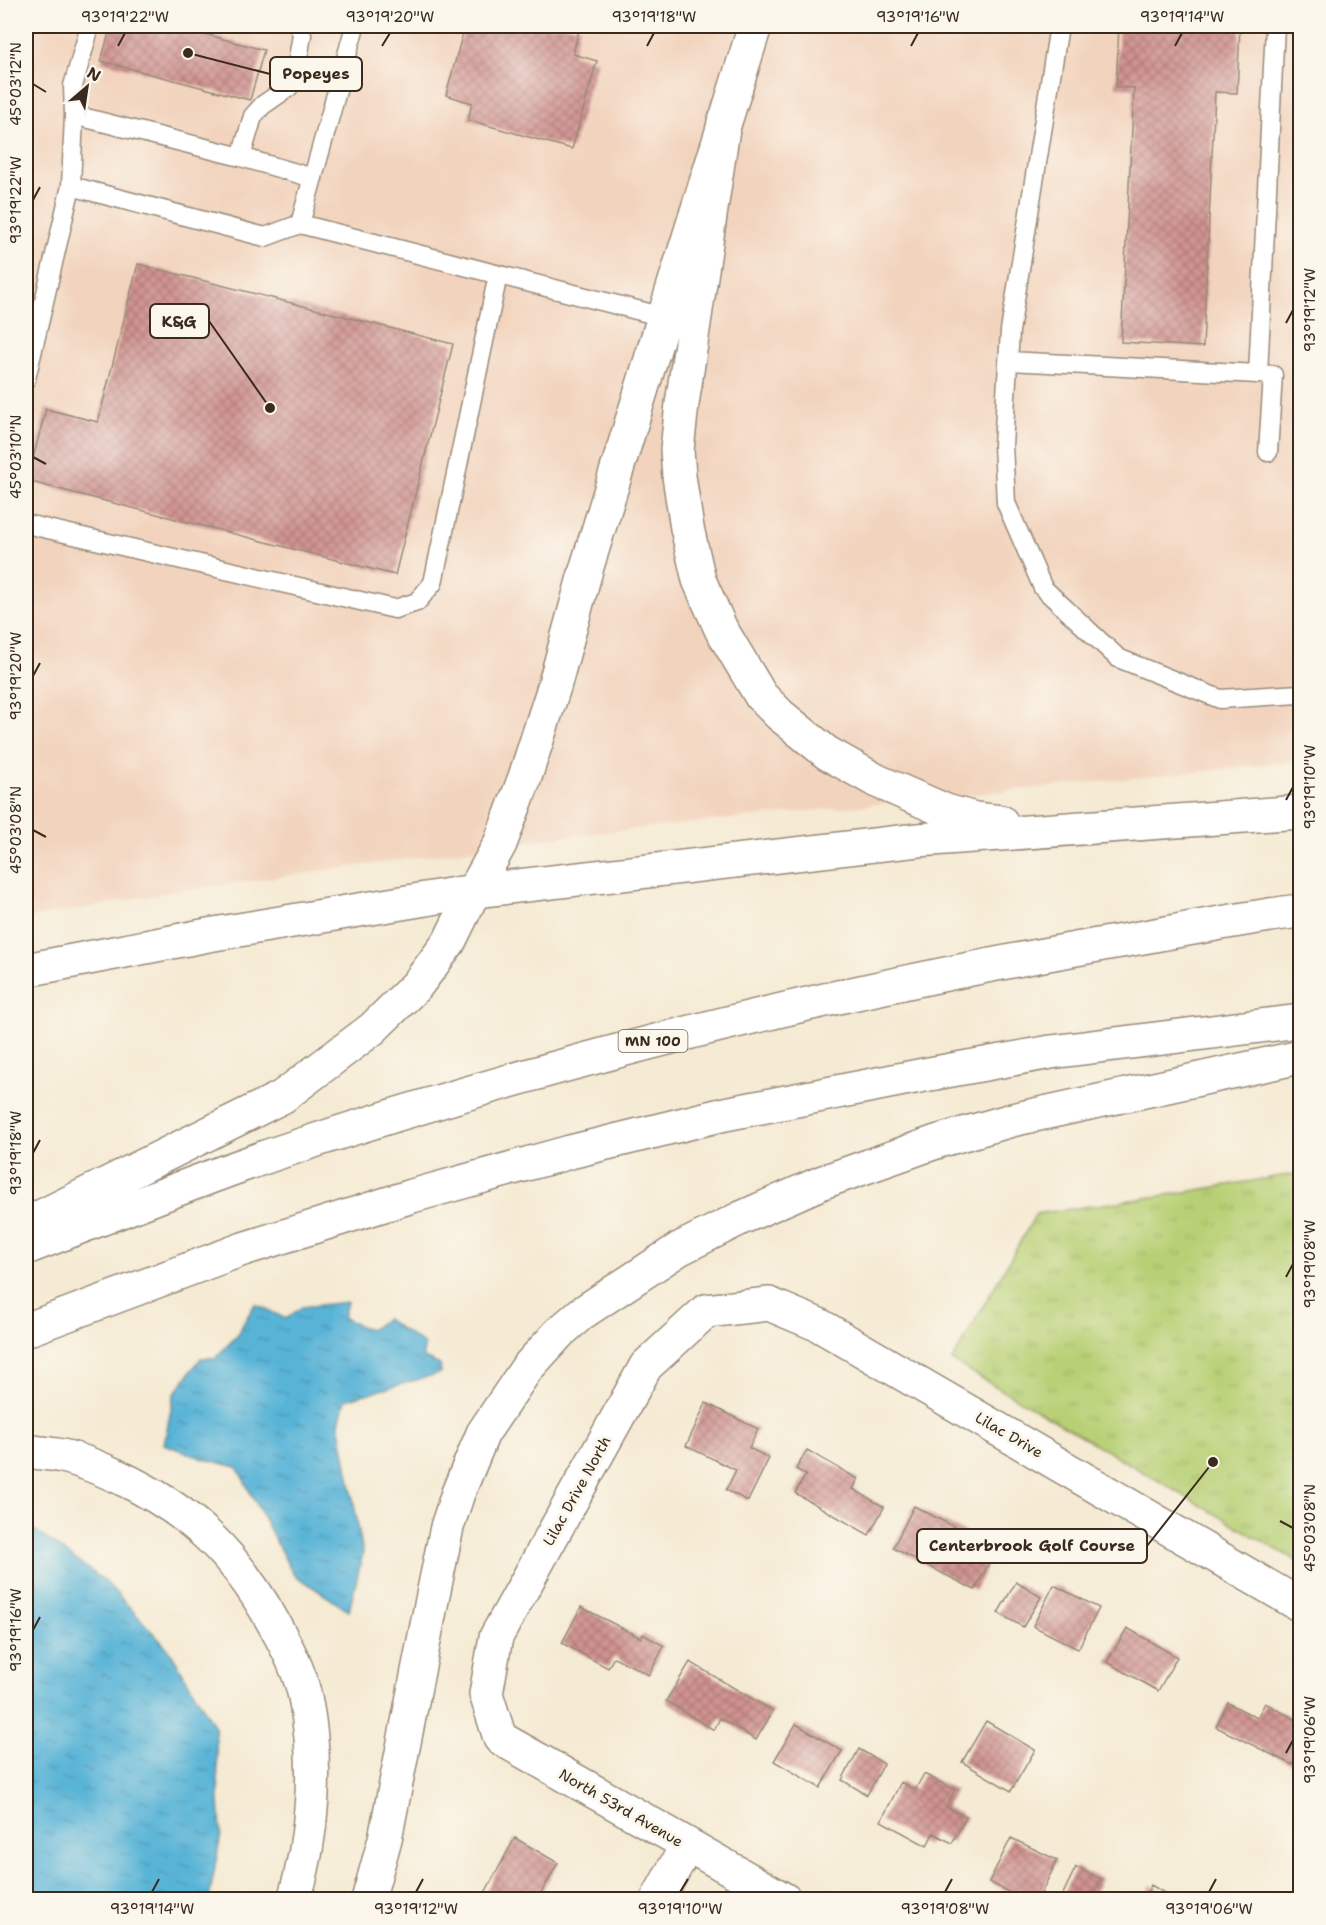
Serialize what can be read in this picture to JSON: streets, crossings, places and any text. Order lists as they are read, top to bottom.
{
  "streets": {
    "main road": [
      "MN 100",
      "Lilac Drive",
      "Lilac Drive North",
      "North 53rd Avenue"
    ]
  },
  "crossings": [
    ["Lilac Drive", "Lilac Drive North"],
    ["Lilac Drive North", "North 53rd Avenue"]
  ],
  "places": ["Popeyes", "K&G", "Centerbrook Golf Course"],
  "north": "top right",
  "coordinates": [
    "93°19'22\"W",
    "93°19'20\"W",
    "93°19'18\"W",
    "93°19'16\"W",
    "93°19'14\"W",
    "45°03'12\"N",
    "93°19'12\"W",
    "45°03'10\"N",
    "93°19'10\"W",
    "45°03'08\"N",
    "93°19'08\"W",
    "93°19'06\"W"
  ]
}
